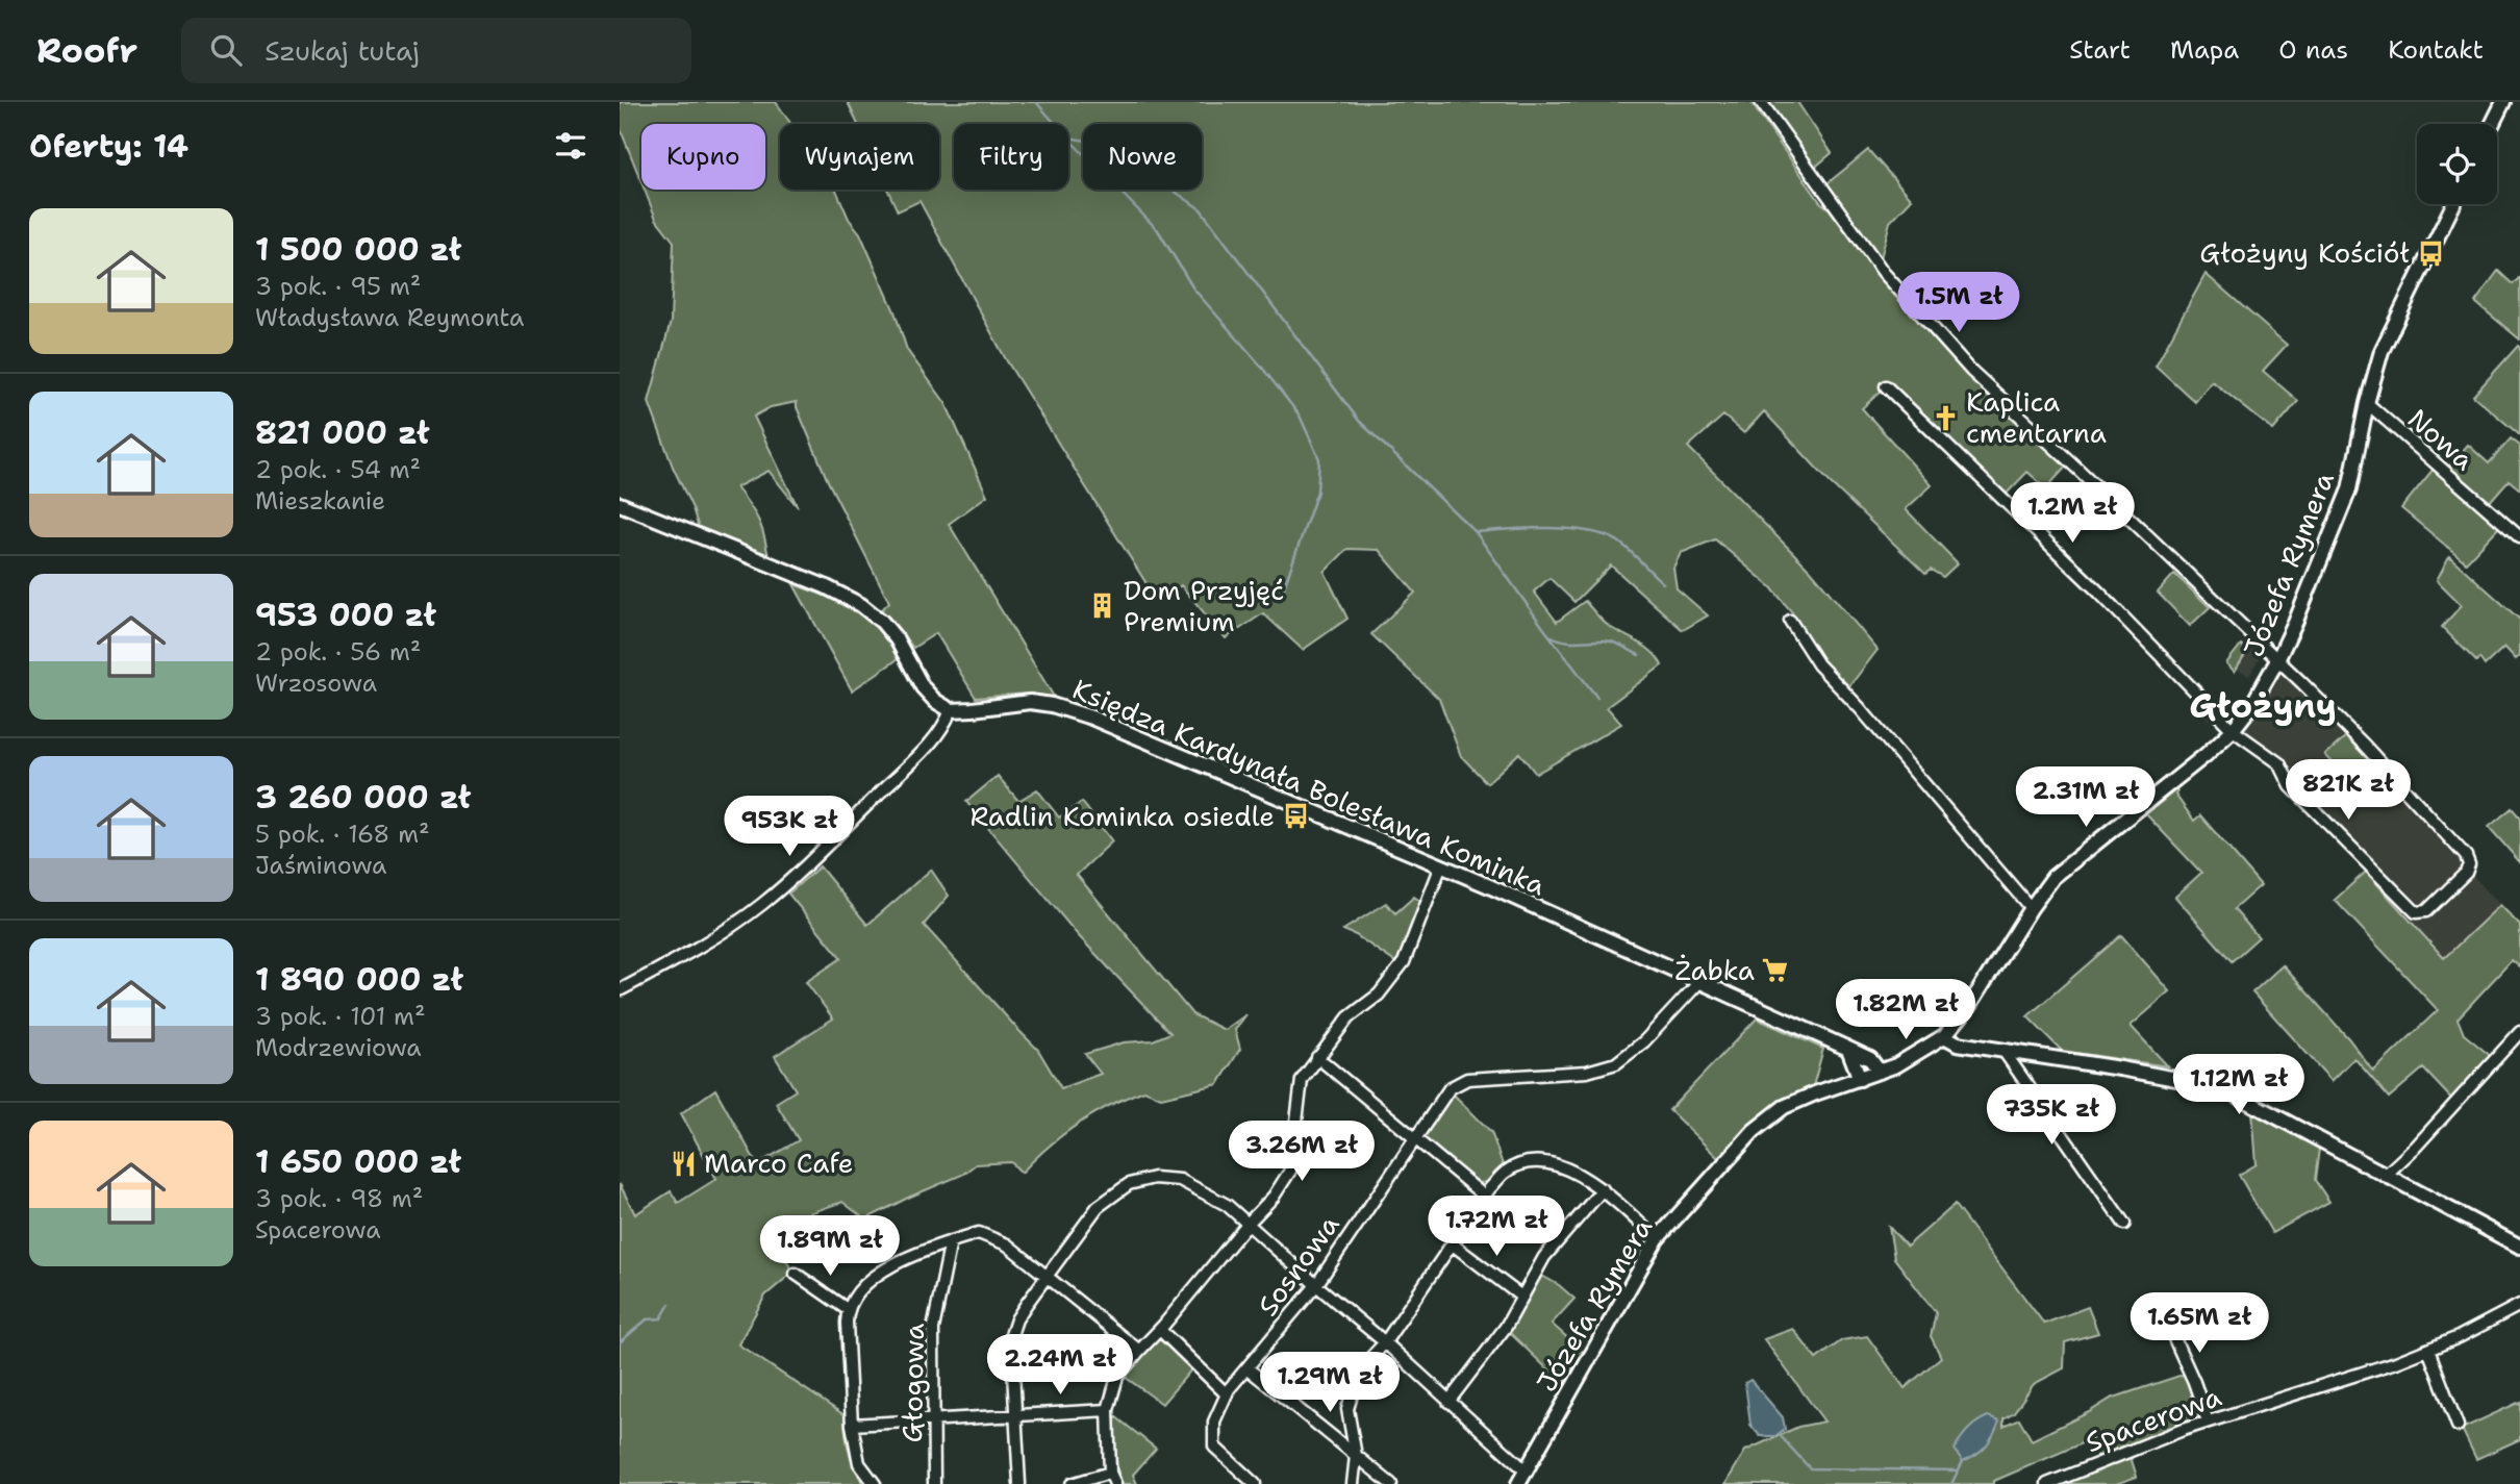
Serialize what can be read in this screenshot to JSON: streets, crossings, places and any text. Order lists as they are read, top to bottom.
{
  "streets": {
    "street": [
      "Nowa",
      "Józefa Rymera",
      "Księdza Kardynała Bolesława Kominka",
      "Sosnowa",
      "Głogowa",
      "Spacerowa"
    ]
  },
  "crossings": [
    ["Nowa", "Józefa Rymera"],
    ["Józefa Rymera", "Księdza Kardynała Bolesława Kominka"],
    ["Księdza Kardynała Bolesława Kominka", "Sosnowa"]
  ],
  "districts": ["Głożyny"],
  "places": {
    "bus stop": ["Głożyny Kościół", "Radlin Kominka osiedle"],
    "church": ["Kaplica cmentarna"],
    "building": ["Dom Przyjęć Premium"],
    "supermarket": ["Żabka"],
    "restaurant": ["Marco Cafe"]
  },
  "page": {
    "header": "Roofr",
    "search": "Szukaj tutaj",
    "nav": [
      "Start",
      "Mapa",
      "O nas",
      "Kontakt"
    ],
    "heading": "Oferty: 14",
    "chip": [
      "Kupno",
      "Wynajem",
      "Filtry",
      "Nowe"
    ],
    "list": [
      {
        "name": "1 500 000 zł",
        "note": "3 pok. · 95 m² · Władysława Reymonta"
      },
      {
        "name": "821 000 zł",
        "note": "2 pok. · 54 m² · Mieszkanie"
      },
      {
        "name": "953 000 zł",
        "note": "2 pok. · 56 m² · Wrzosowa"
      },
      {
        "name": "3 260 000 zł",
        "note": "5 pok. · 168 m² · Jaśminowa"
      },
      {
        "name": "1 890 000 zł",
        "note": "3 pok. · 101 m² · Modrzewiowa"
      },
      {
        "name": "1 650 000 zł",
        "note": "3 pok. · 98 m² · Spacerowa"
      }
    ],
    "price": [
      "1.5M zł",
      "1.2M zł",
      "821K zł",
      "2.31M zł",
      "953K zł",
      "1.82M zł",
      "1.12M zł",
      "735K zł",
      "3.26M zł",
      "1.72M zł",
      "1.89M zł",
      "1.65M zł",
      "2.24M zł",
      "1.29M zł"
    ]
  }
}
